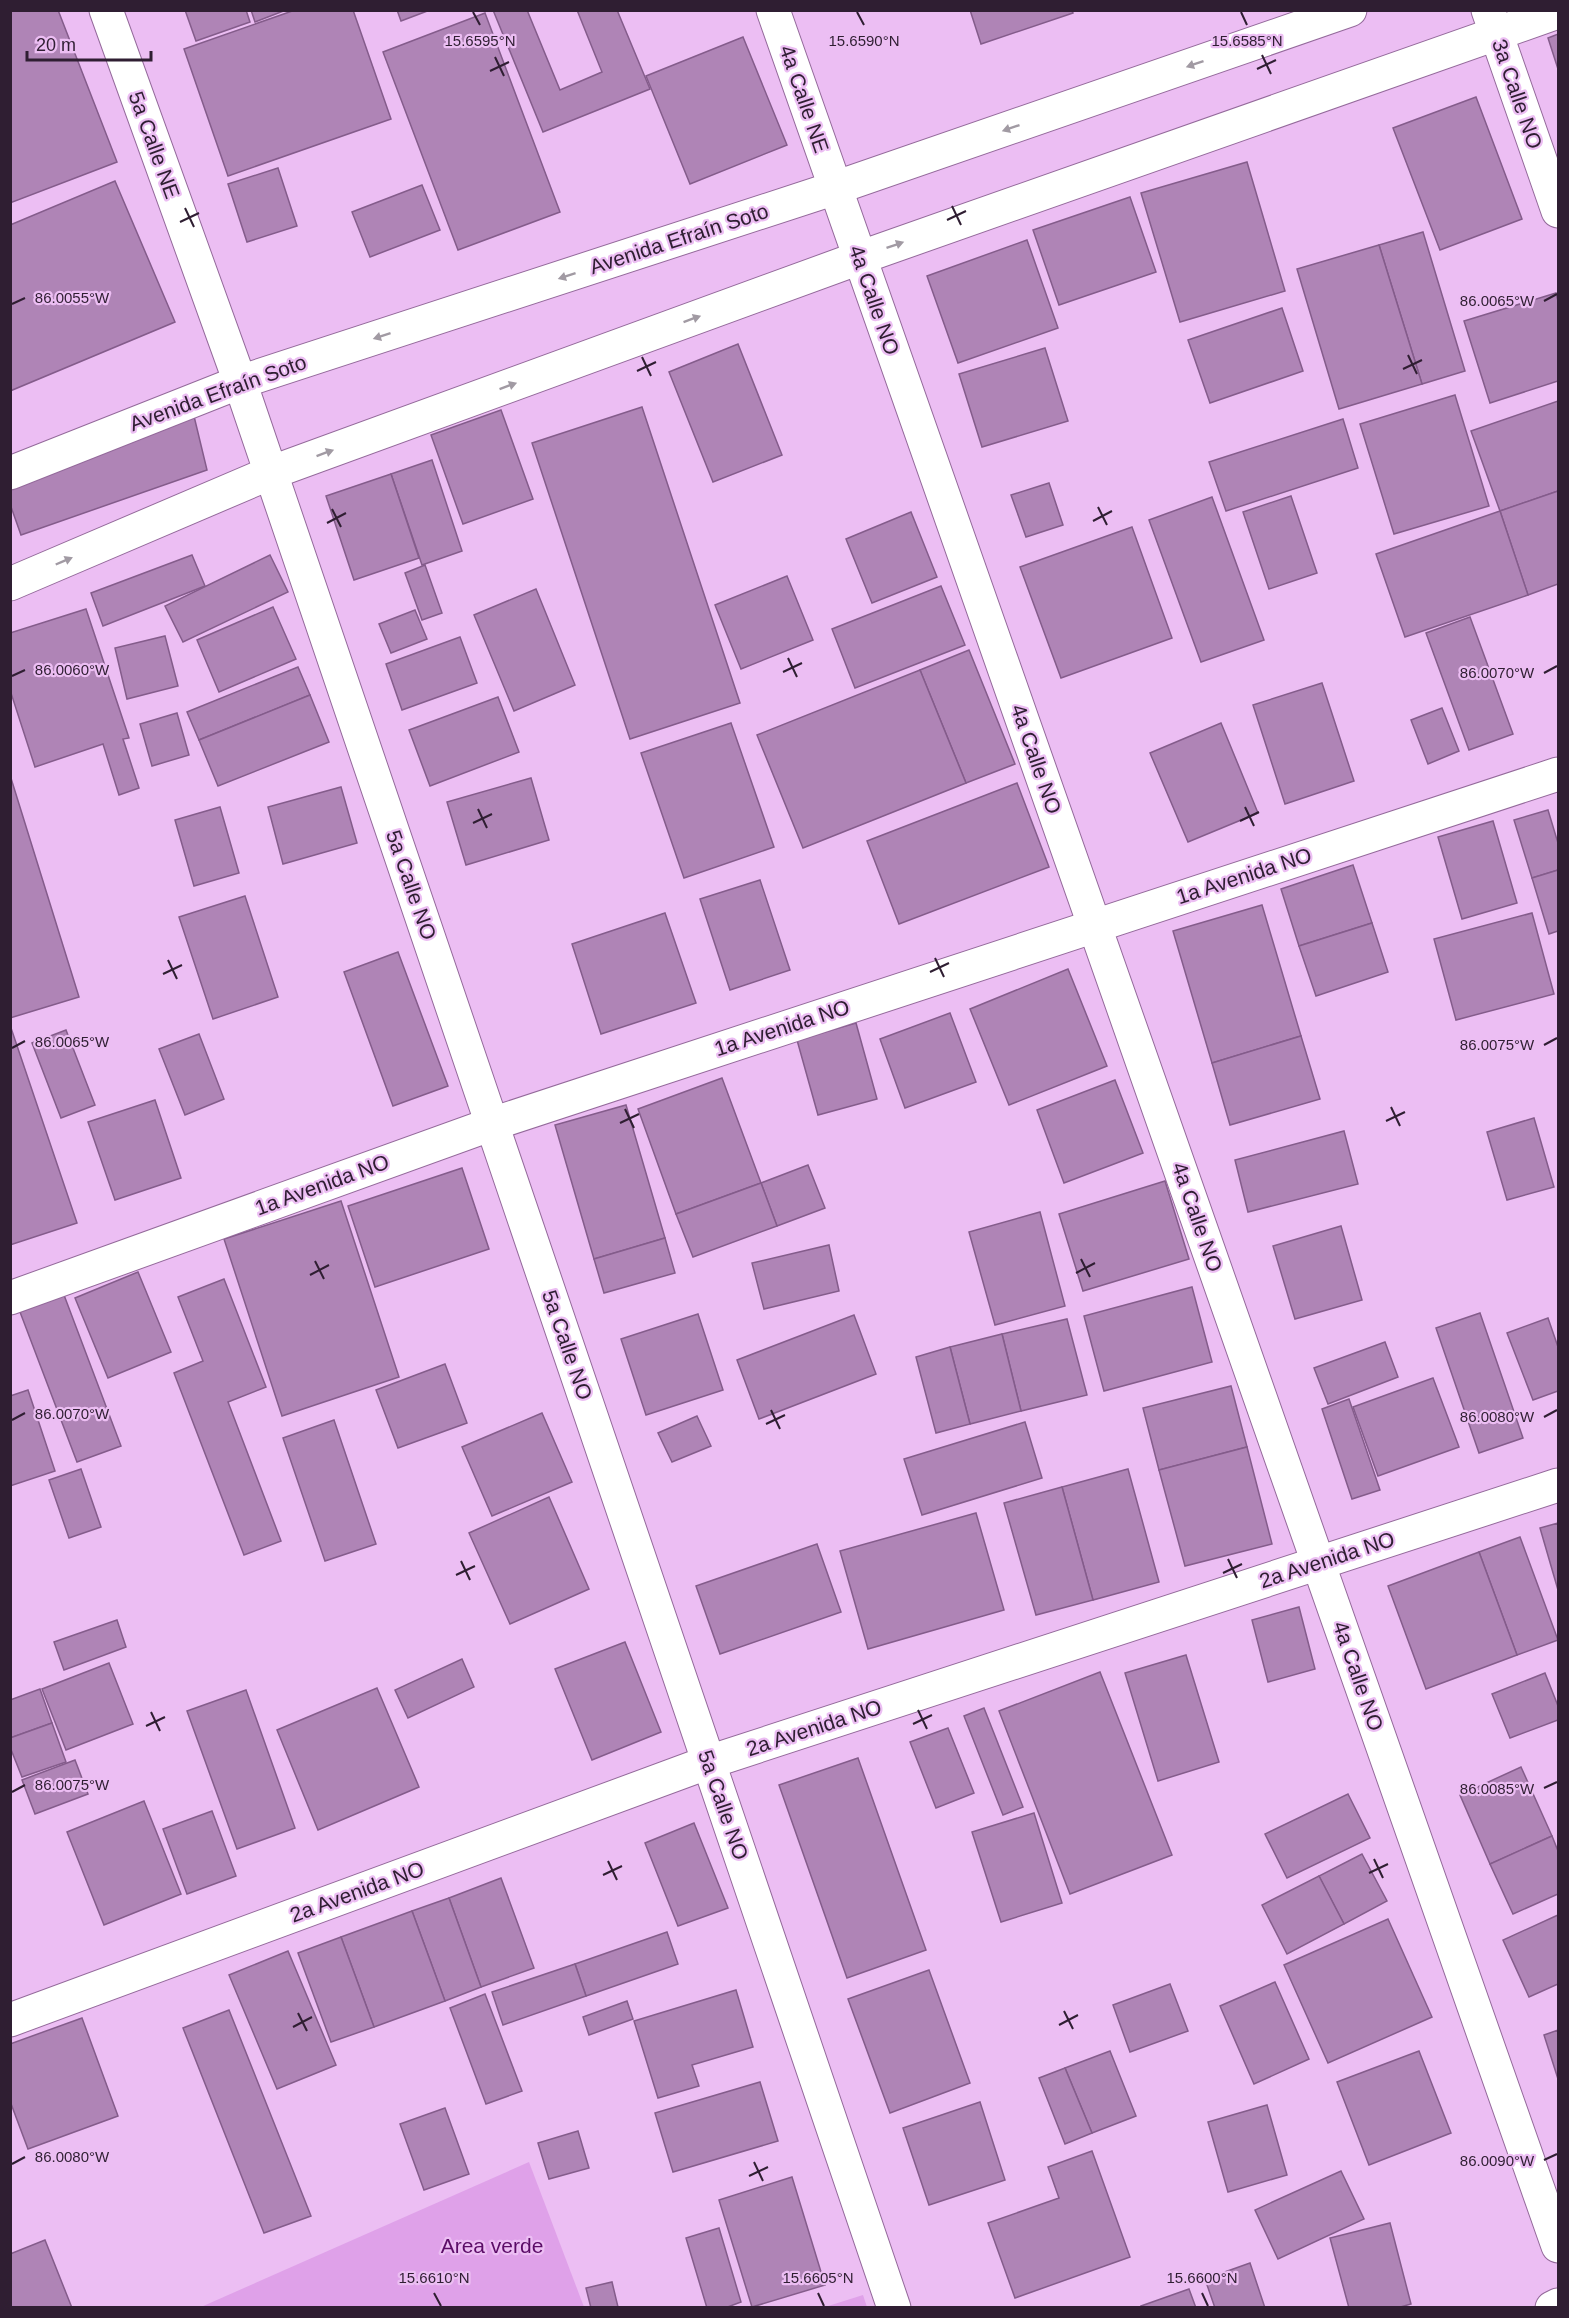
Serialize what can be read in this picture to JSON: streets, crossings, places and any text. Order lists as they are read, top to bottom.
{
  "streets": {
    "street": [
      "3a Calle NO",
      "4a Calle NE",
      "5a Calle NE",
      "Avenida Efraín Soto",
      "4a Calle NO",
      "1a Avenida NO",
      "5a Calle NO",
      "2a Avenida NO"
    ]
  },
  "crossings": [
    ["4a Calle NE", "Avenida Efraín Soto"],
    ["4a Calle NE", "4a Calle NO"],
    ["5a Calle NE", "Avenida Efraín Soto"],
    ["5a Calle NE", "5a Calle NO"],
    ["Avenida Efraín Soto", "4a Calle NO"],
    ["Avenida Efraín Soto", "5a Calle NO"],
    ["4a Calle NO", "1a Avenida NO"],
    ["4a Calle NO", "2a Avenida NO"],
    ["1a Avenida NO", "5a Calle NO"],
    ["5a Calle NO", "2a Avenida NO"]
  ],
  "parks": ["Area verde"],
  "scale_bar": "20 m",
  "coordinates": [
    "15.6595°N",
    "15.6590°N",
    "15.6585°N",
    "86.0055°W",
    "86.0065°W",
    "86.0060°W",
    "86.0070°W",
    "86.0075°W",
    "86.0080°W",
    "86.0085°W",
    "86.0090°W",
    "15.6610°N",
    "15.6605°N",
    "15.6600°N"
  ]
}
